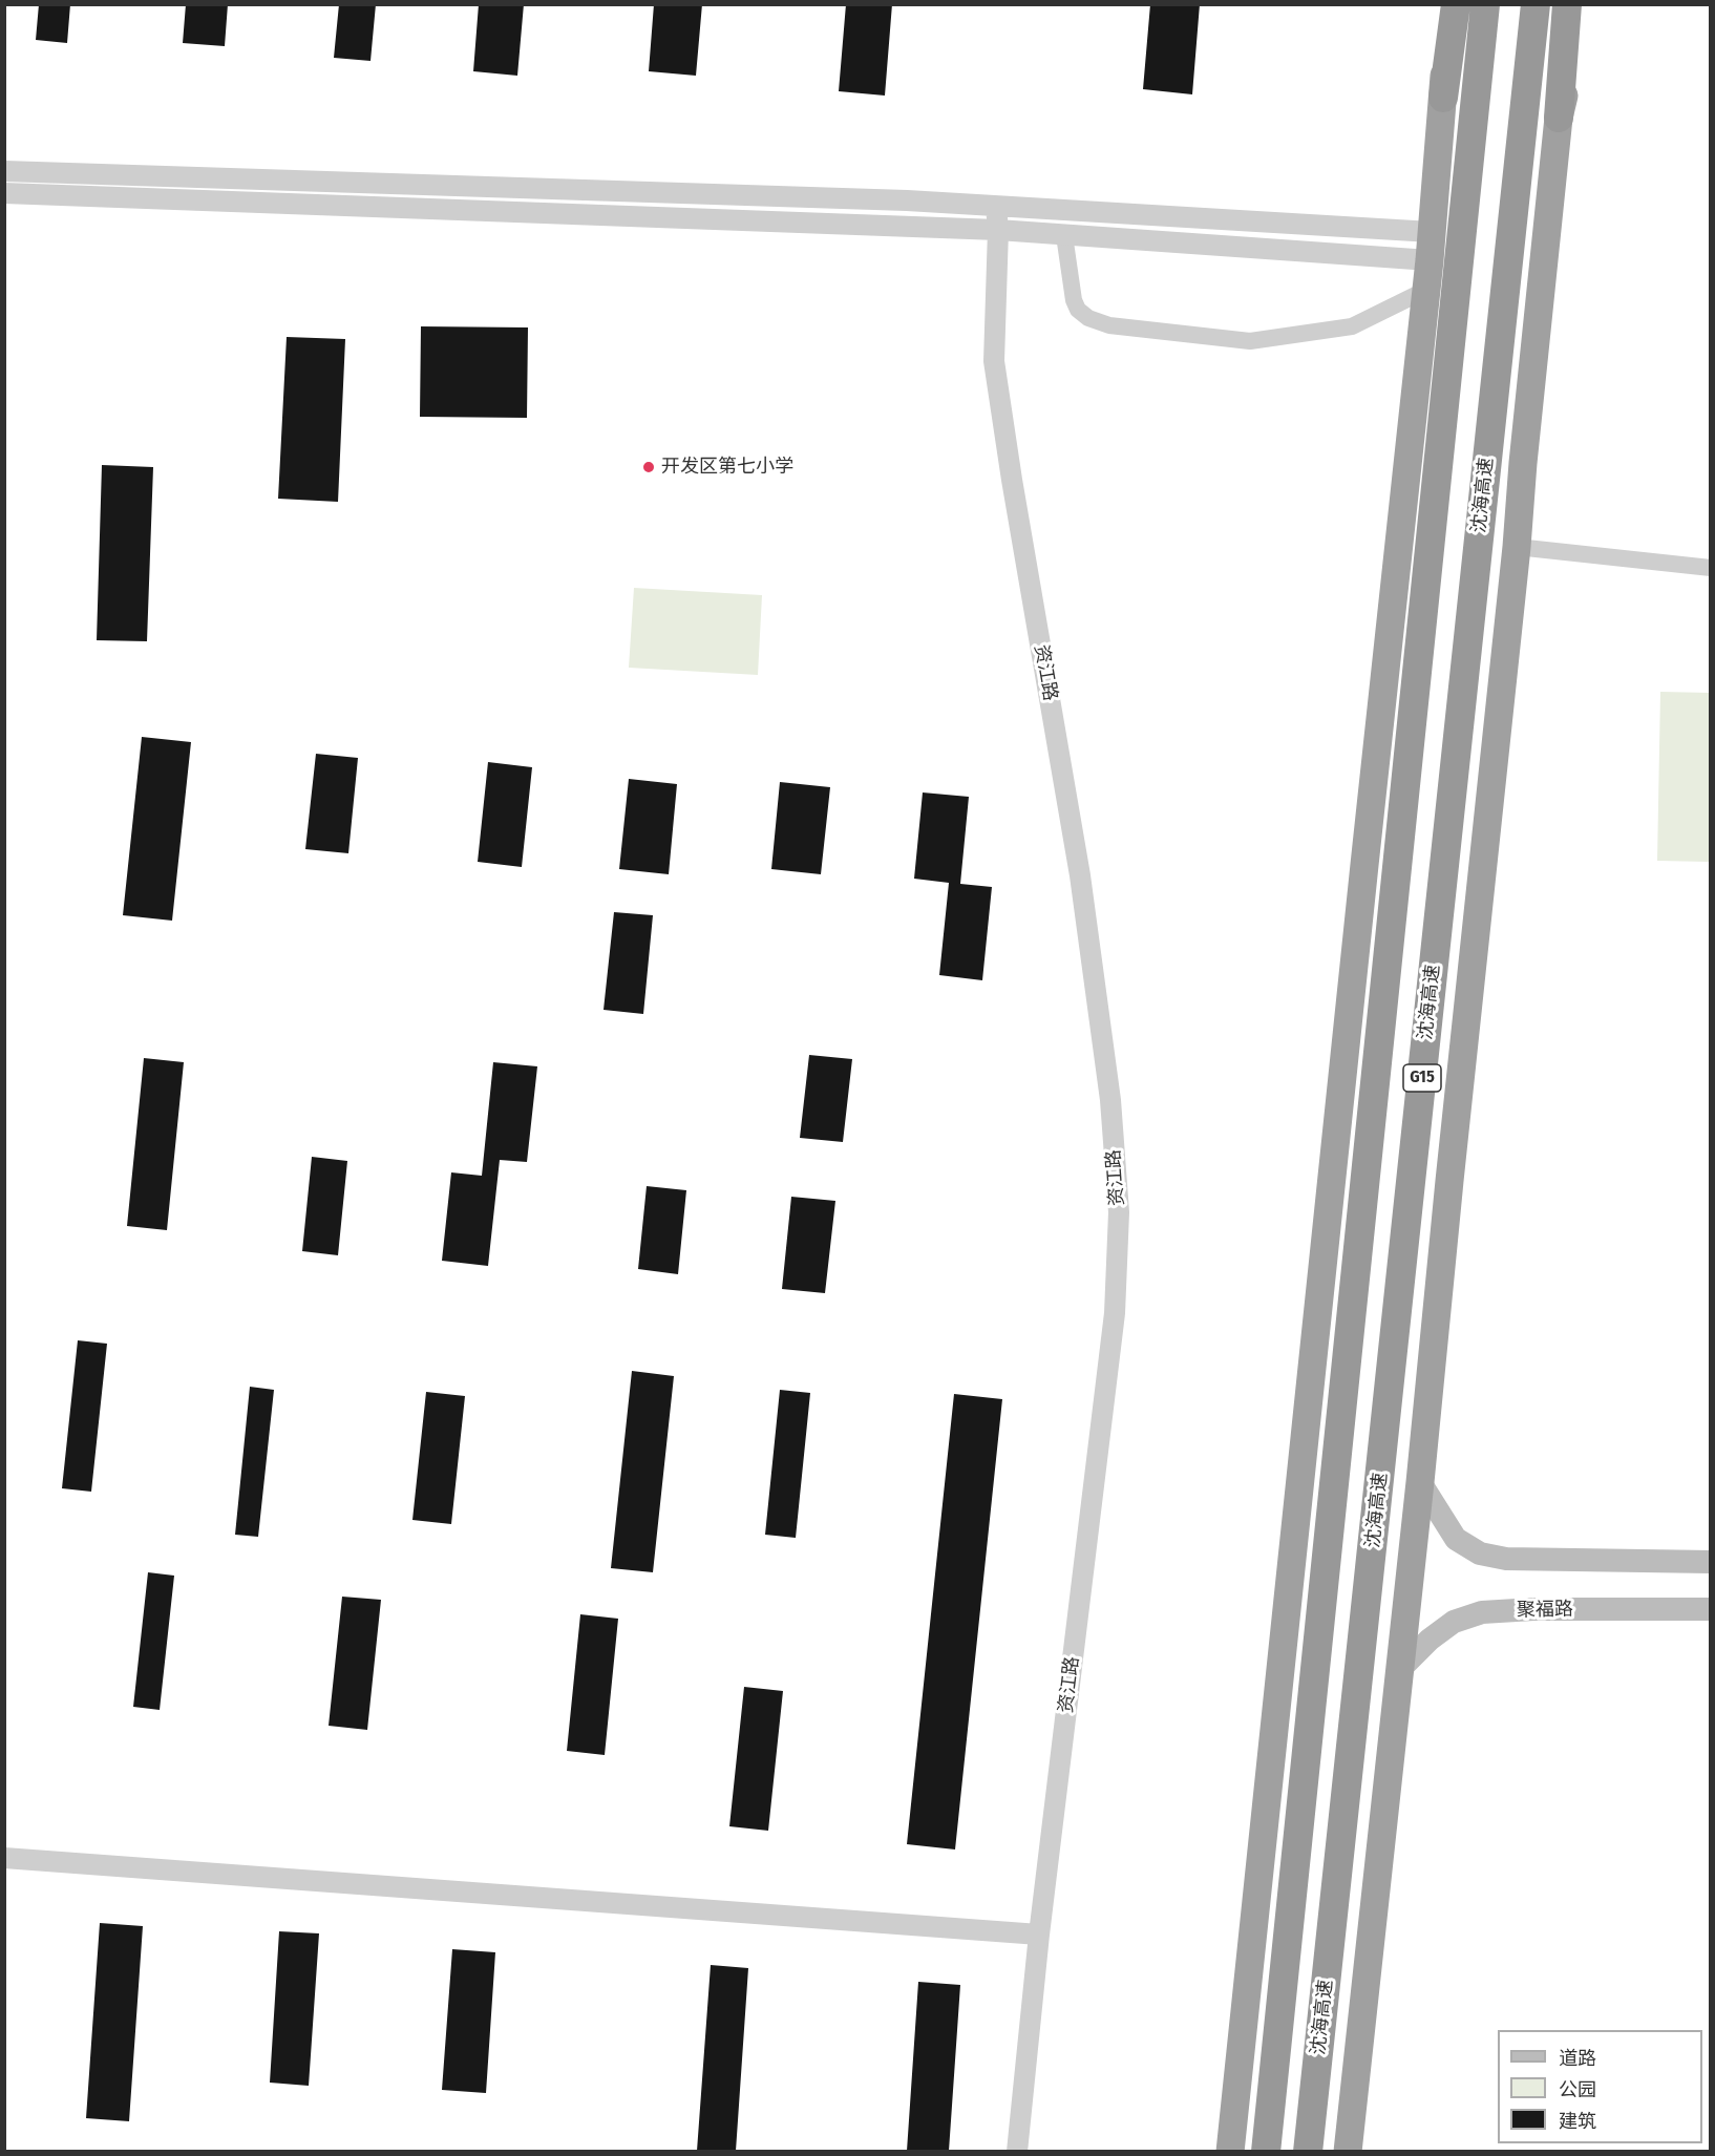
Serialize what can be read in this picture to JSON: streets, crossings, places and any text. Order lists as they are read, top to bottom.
{
  "streets": {
    "highway": ["沈海高速", "G15"],
    "main road": ["聚福路"],
    "street": ["资江路"]
  },
  "places": ["开发区第七小学"],
  "legend": ["道路", "公园", "建筑"]
}
